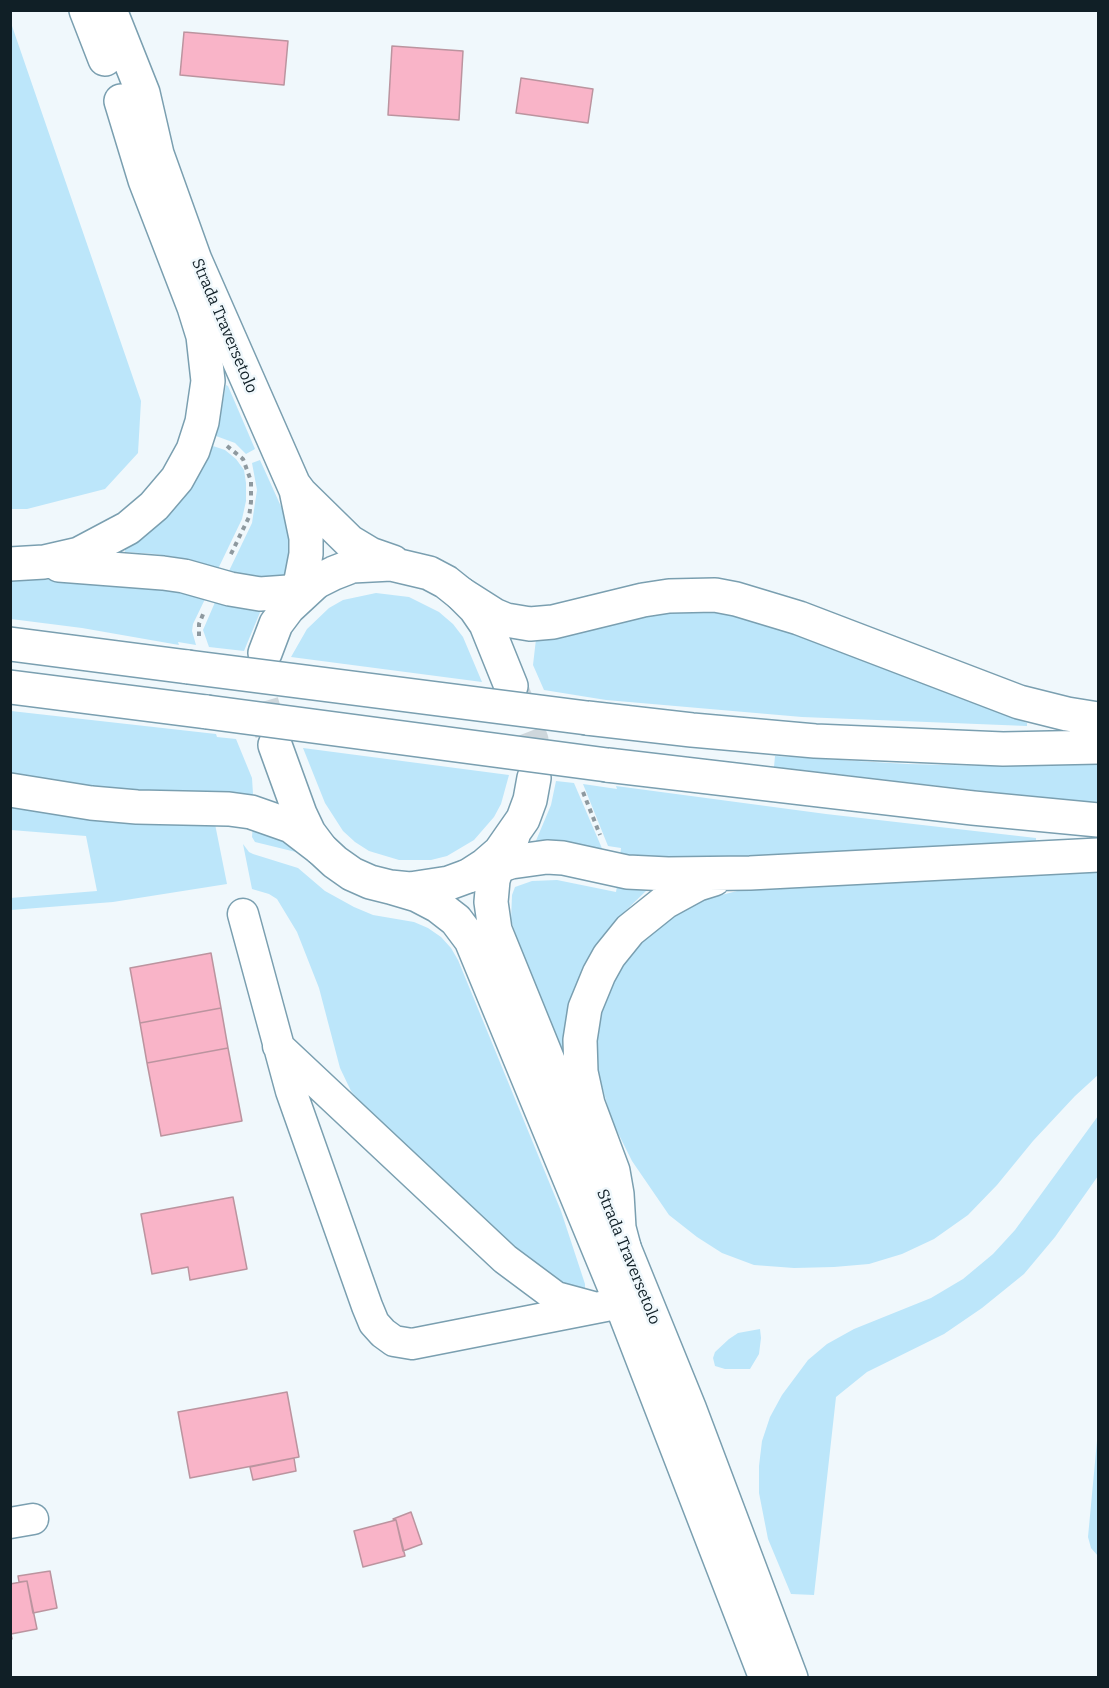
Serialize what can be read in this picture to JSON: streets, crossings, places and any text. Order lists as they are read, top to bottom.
{
  "streets": {
    "main road": ["Strada Traversetolo"]
  }
}
